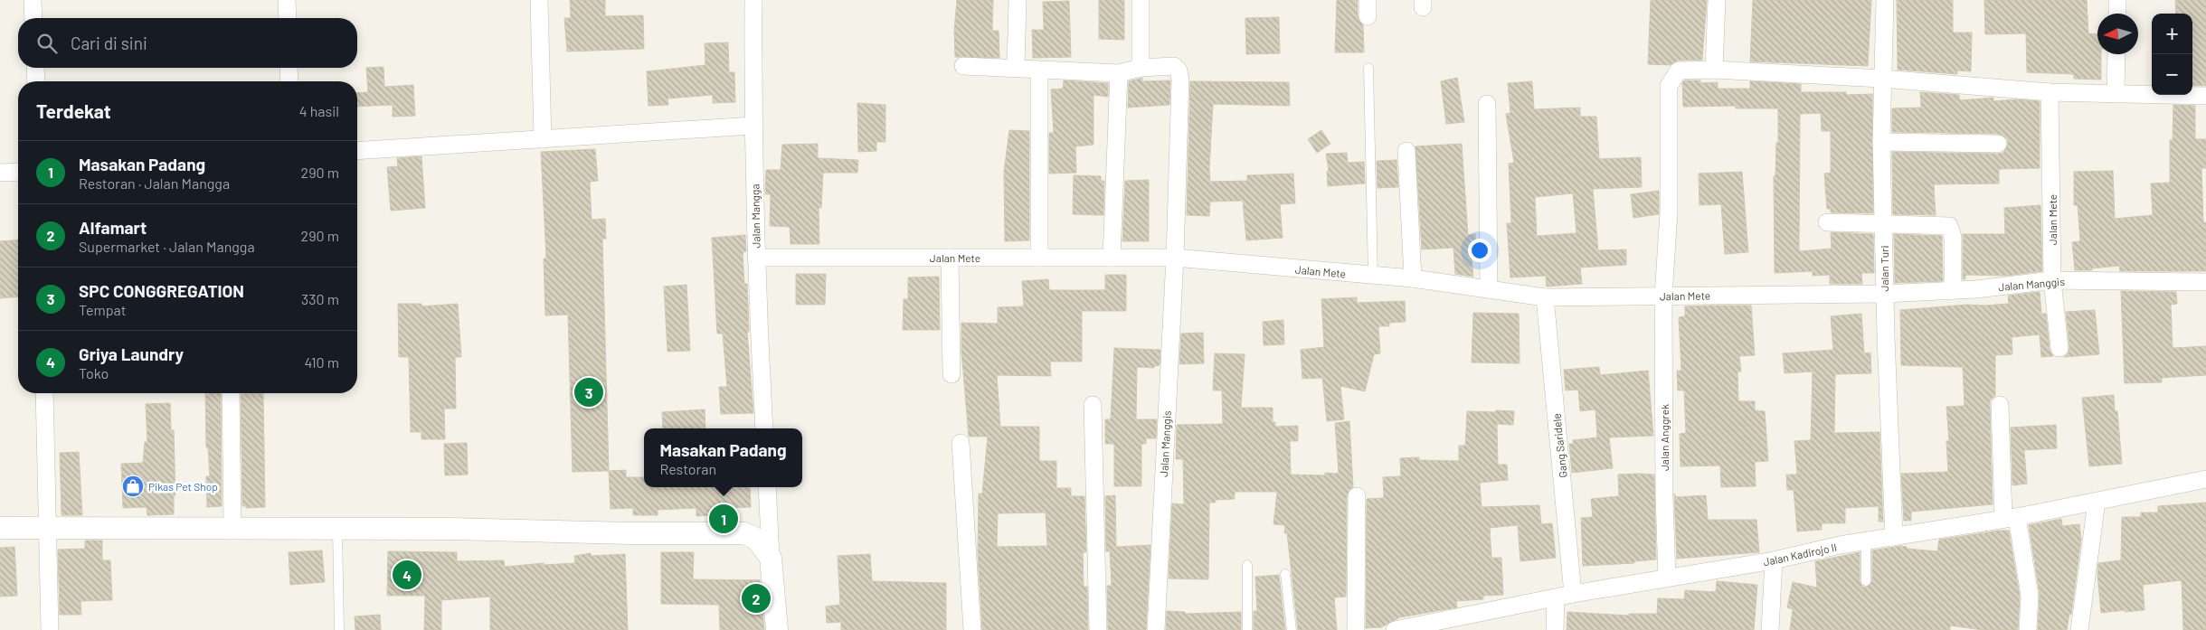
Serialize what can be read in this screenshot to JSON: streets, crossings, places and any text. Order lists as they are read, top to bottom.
{
  "streets": {
    "street": [
      "Jalan Mangga",
      "Jalan Mete",
      "Jalan Turi",
      "Jalan Manggis",
      "Jalan Anggrek",
      "Gang Saridele",
      "Jalan Kadirojo II"
    ]
  },
  "crossings": [
    ["Jalan Mangga", "Jalan Mete"],
    ["Jalan Mete", "Jalan Turi"],
    ["Jalan Mete", "Jalan Manggis"],
    ["Jalan Mete", "Jalan Anggrek"],
    ["Jalan Mete", "Gang Saridele"],
    ["Jalan Turi", "Jalan Manggis"],
    ["Jalan Turi", "Jalan Kadirojo II"],
    ["Jalan Anggrek", "Jalan Kadirojo II"],
    ["Gang Saridele", "Jalan Kadirojo II"]
  ],
  "places": {
    "shop": ["Pikas Pet Shop"]
  },
  "north": "left",
  "page": {
    "map_buttons": ["+", "−"],
    "search": "Cari di sini",
    "heading": ["Terdekat", "4 hasil"],
    "list": [
      {
        "mark": "1",
        "name": "Masakan Padang",
        "note": "Restoran · Jalan Mangga",
        "value": "290 m"
      },
      {
        "mark": "2",
        "name": "Alfamart",
        "note": "Supermarket · Jalan Mangga",
        "value": "290 m"
      },
      {
        "mark": "3",
        "name": "SPC CONGGREGATION",
        "note": "Tempat",
        "value": "330 m"
      },
      {
        "mark": "4",
        "name": "Griya Laundry",
        "note": "Toko",
        "value": "410 m"
      }
    ],
    "pins": [
      "3",
      "1",
      "4",
      "2"
    ],
    "popup": ["Masakan Padang", "Restoran"]
  }
}
